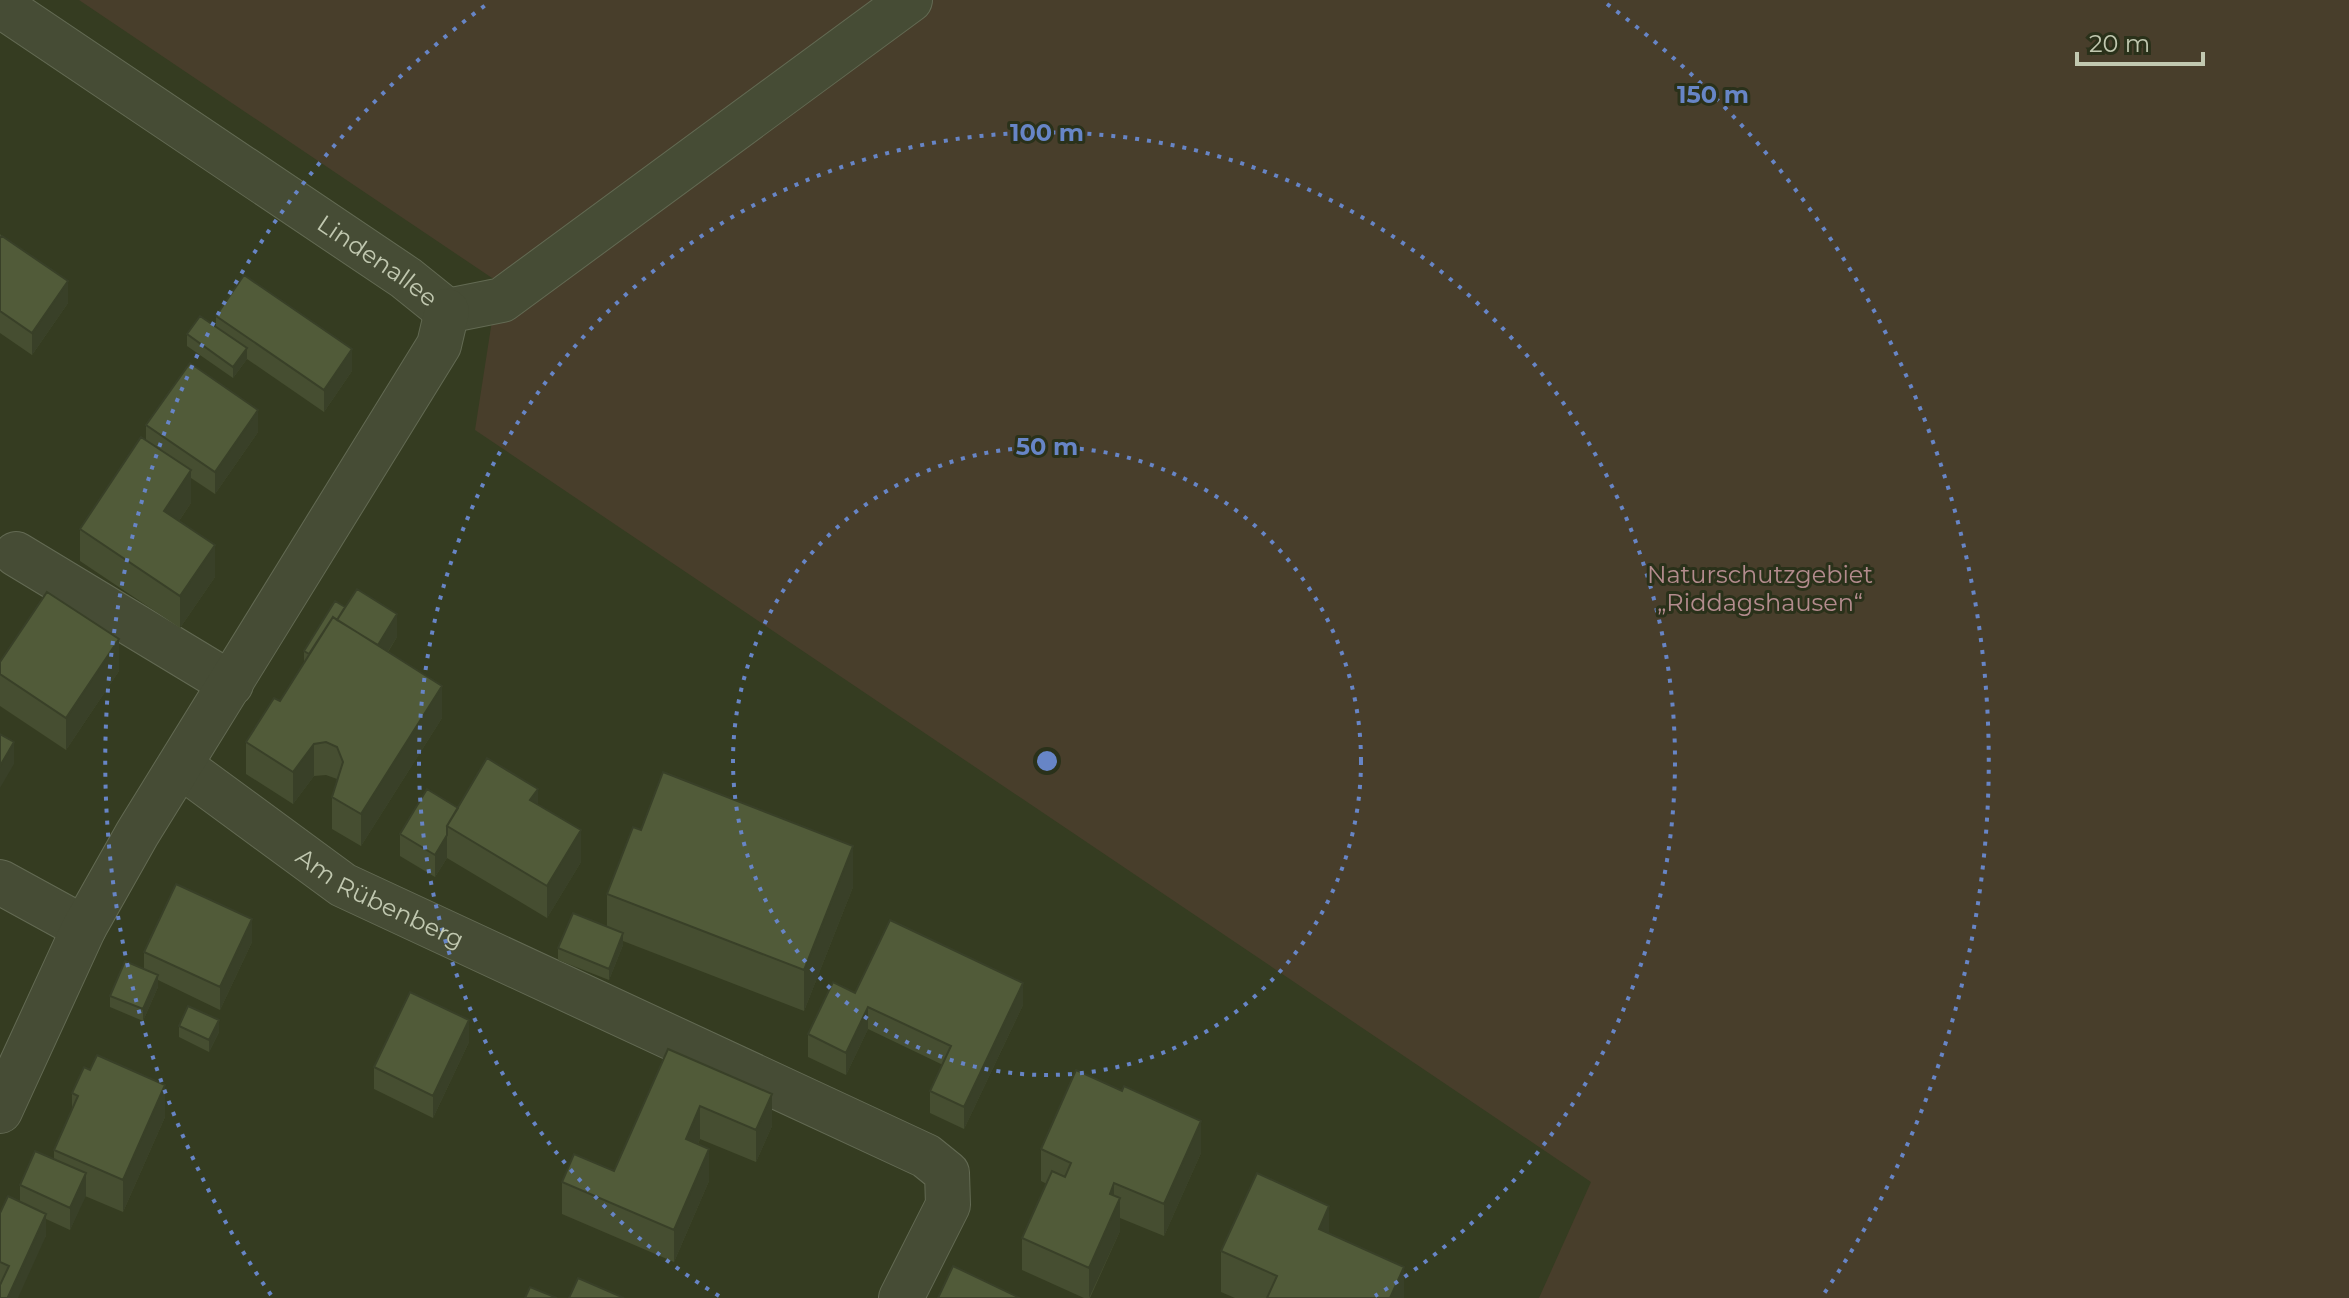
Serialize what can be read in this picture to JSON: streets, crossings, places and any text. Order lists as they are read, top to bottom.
{
  "streets": {
    "street": ["Lindenallee", "Am Rübenberg"]
  },
  "parks": ["Naturschutzgebiet „Riddagshausen“"],
  "scale_bar": "20 m",
  "rings": ["150 m", "100 m", "50 m"]
}
